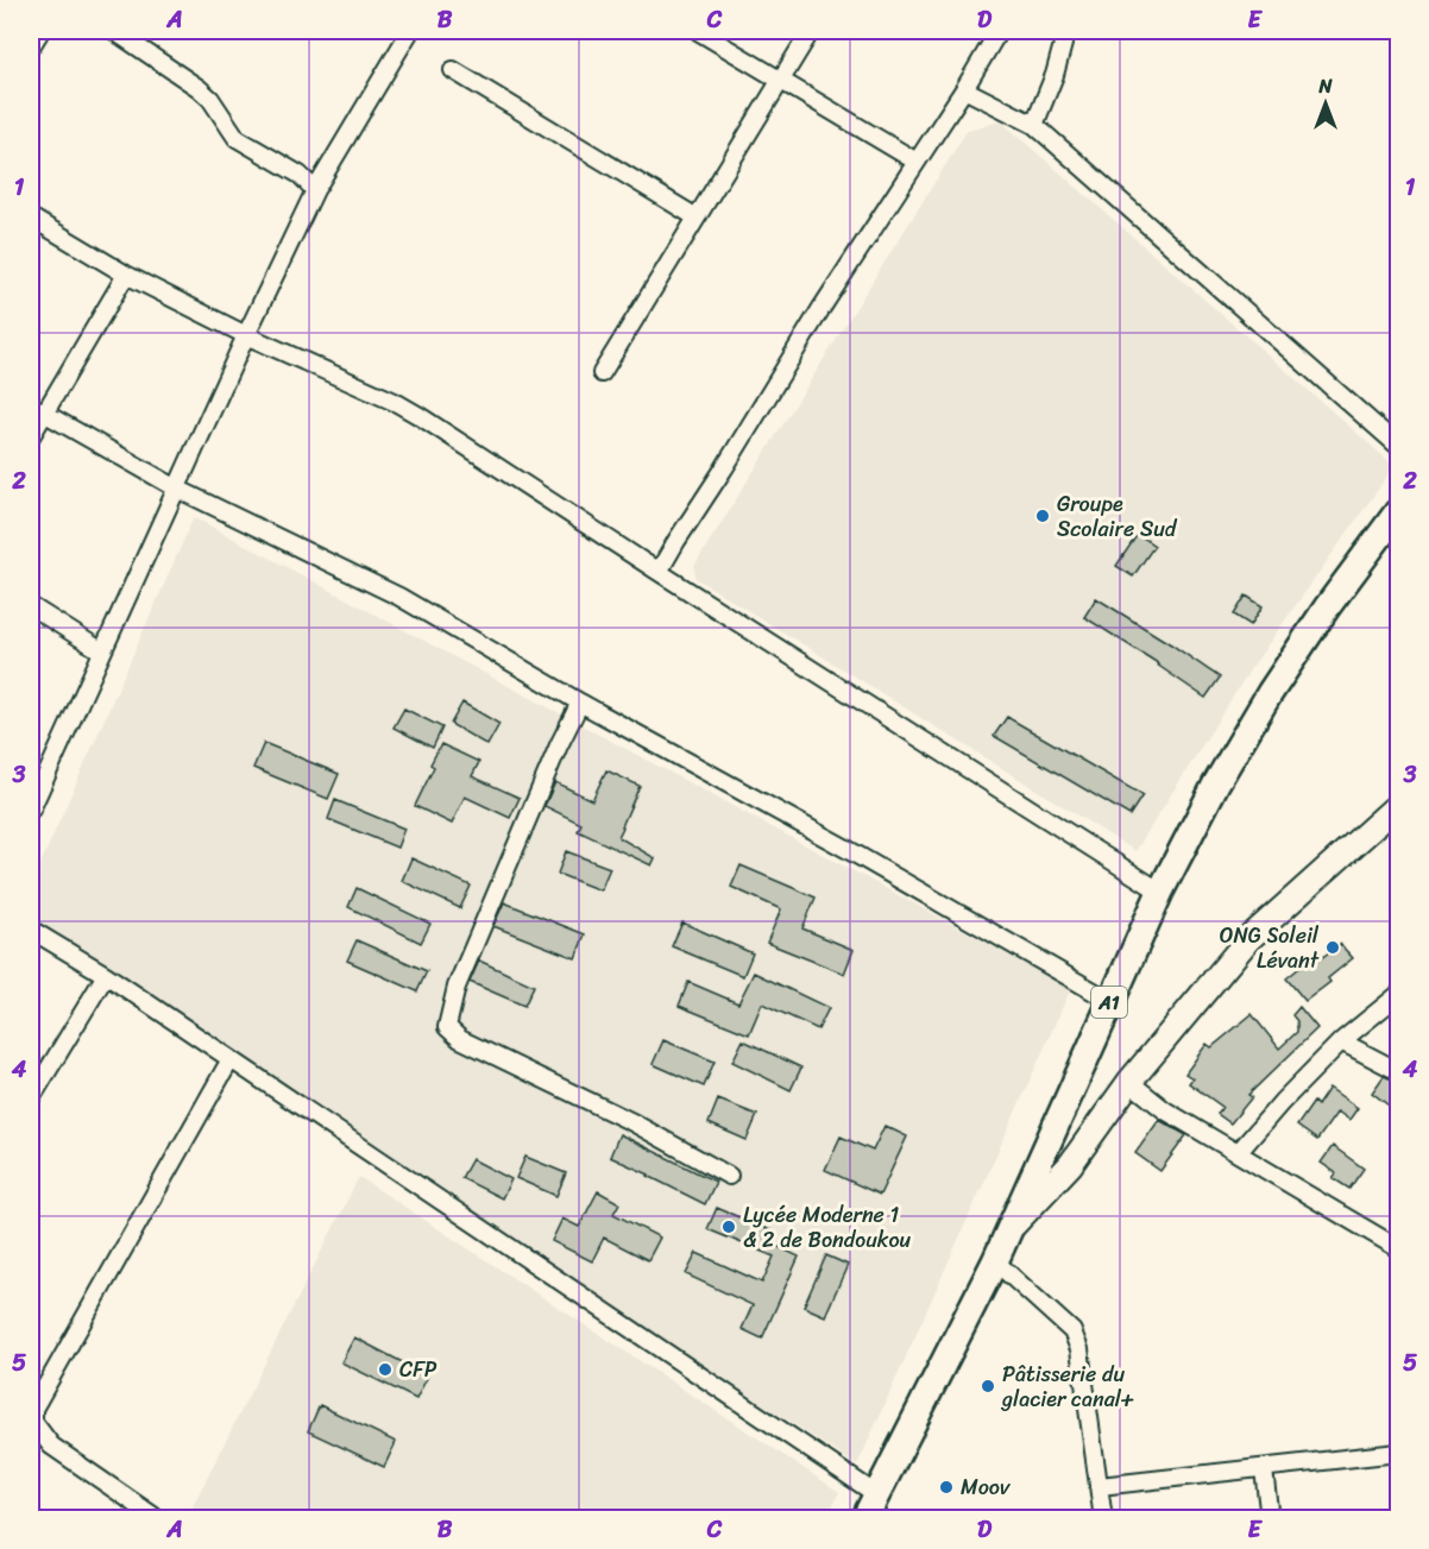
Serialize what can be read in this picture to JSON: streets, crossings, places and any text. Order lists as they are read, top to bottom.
{
  "streets": {
    "main road": ["A1"]
  },
  "places": [
    "Groupe Scolaire Sud",
    "ONG Soleil Lévant",
    "Lycée Moderne 1 & 2 de Bondoukou",
    "CFP",
    "Pâtisserie du glacier canal+",
    "Moov"
  ],
  "north": "top",
  "grid": {
    "columns": [
      "A",
      "B",
      "C",
      "D",
      "E"
    ],
    "rows": [
      "1",
      "2",
      "3",
      "4",
      "5"
    ]
  }
}
